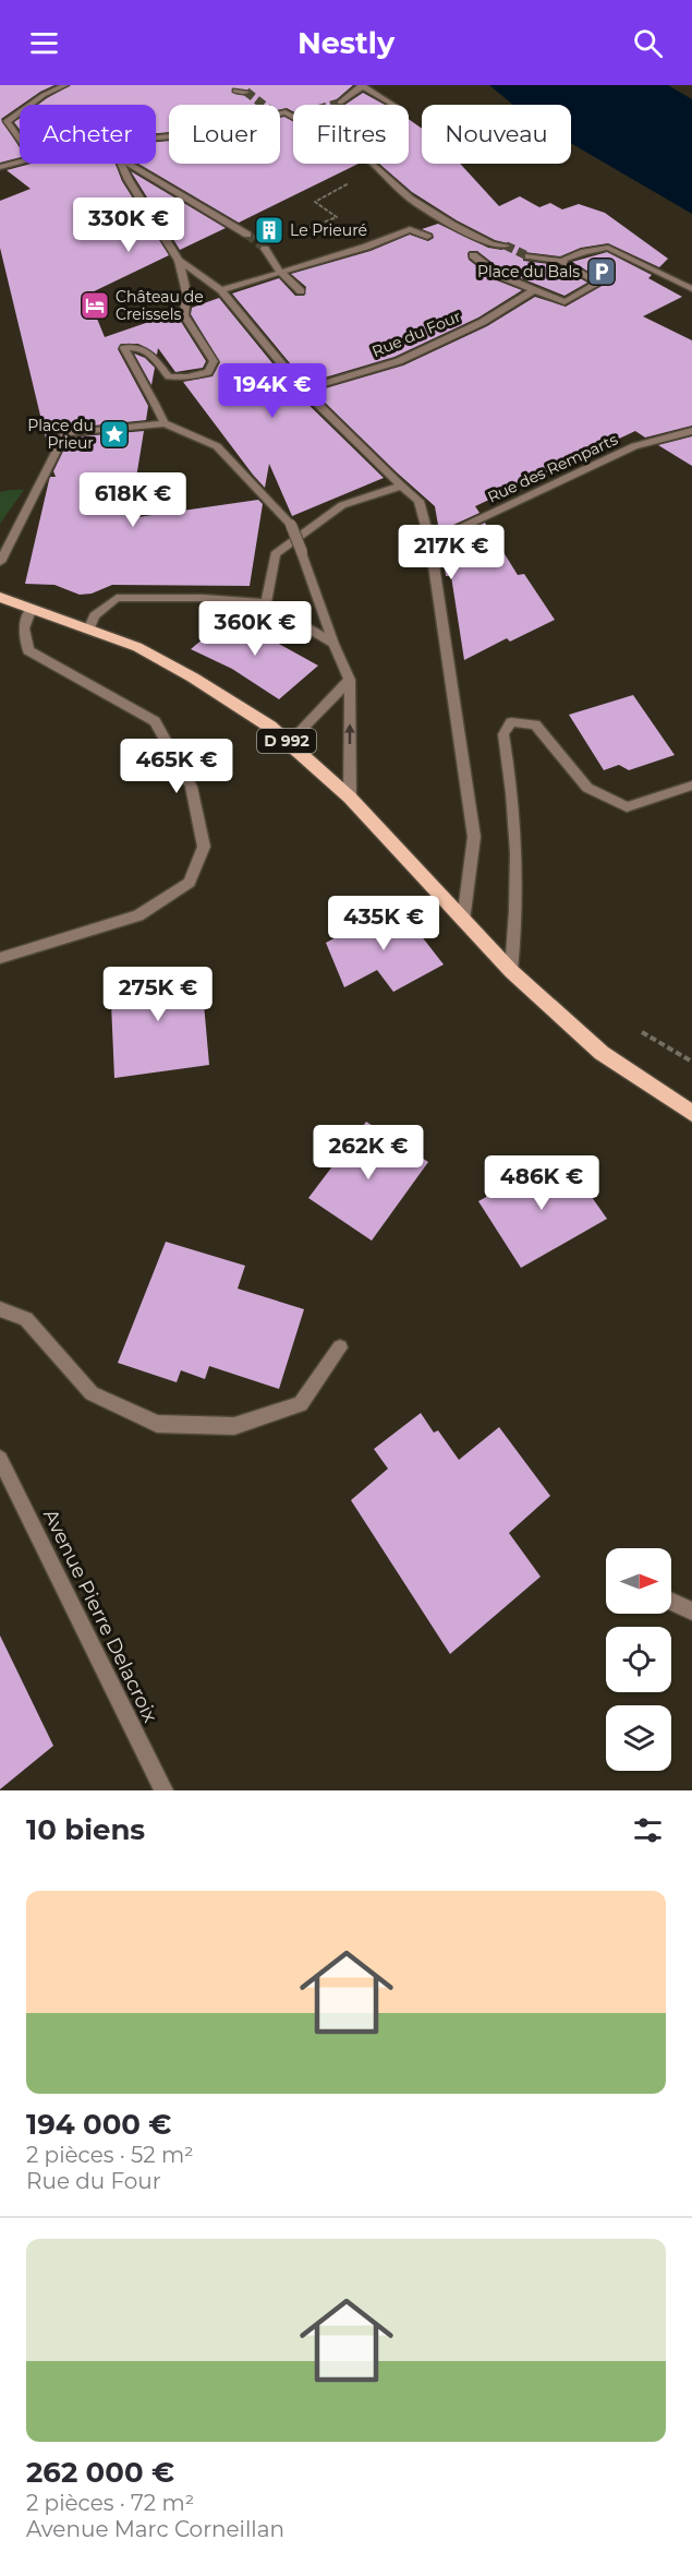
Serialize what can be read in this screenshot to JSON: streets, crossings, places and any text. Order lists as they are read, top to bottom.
{
  "streets": {
    "main road": ["D 992"],
    "street": ["Rue du Four", "Rue des Remparts", "Avenue Pierre Delacroix"]
  },
  "places": {
    "building": ["Le Prieuré"],
    "parking": ["Place du Bals"],
    "hotel": ["Château de Creissels"],
    "place": ["Place du Prieur"]
  },
  "north": "right",
  "page": {
    "header": "Nestly",
    "chip": [
      "Acheter",
      "Louer",
      "Filtres",
      "Nouveau"
    ],
    "price": [
      "330K €",
      "194K €",
      "618K €",
      "217K €",
      "360K €",
      "465K €",
      "435K €",
      "275K €",
      "262K €",
      "486K €"
    ],
    "heading": "10 biens",
    "list": [
      {
        "name": "194 000 €",
        "note": "2 pièces · 52 m² · Rue du Four"
      },
      {
        "name": "262 000 €",
        "note": "2 pièces · 72 m² · Avenue Marc Corneillan"
      }
    ]
  }
}
